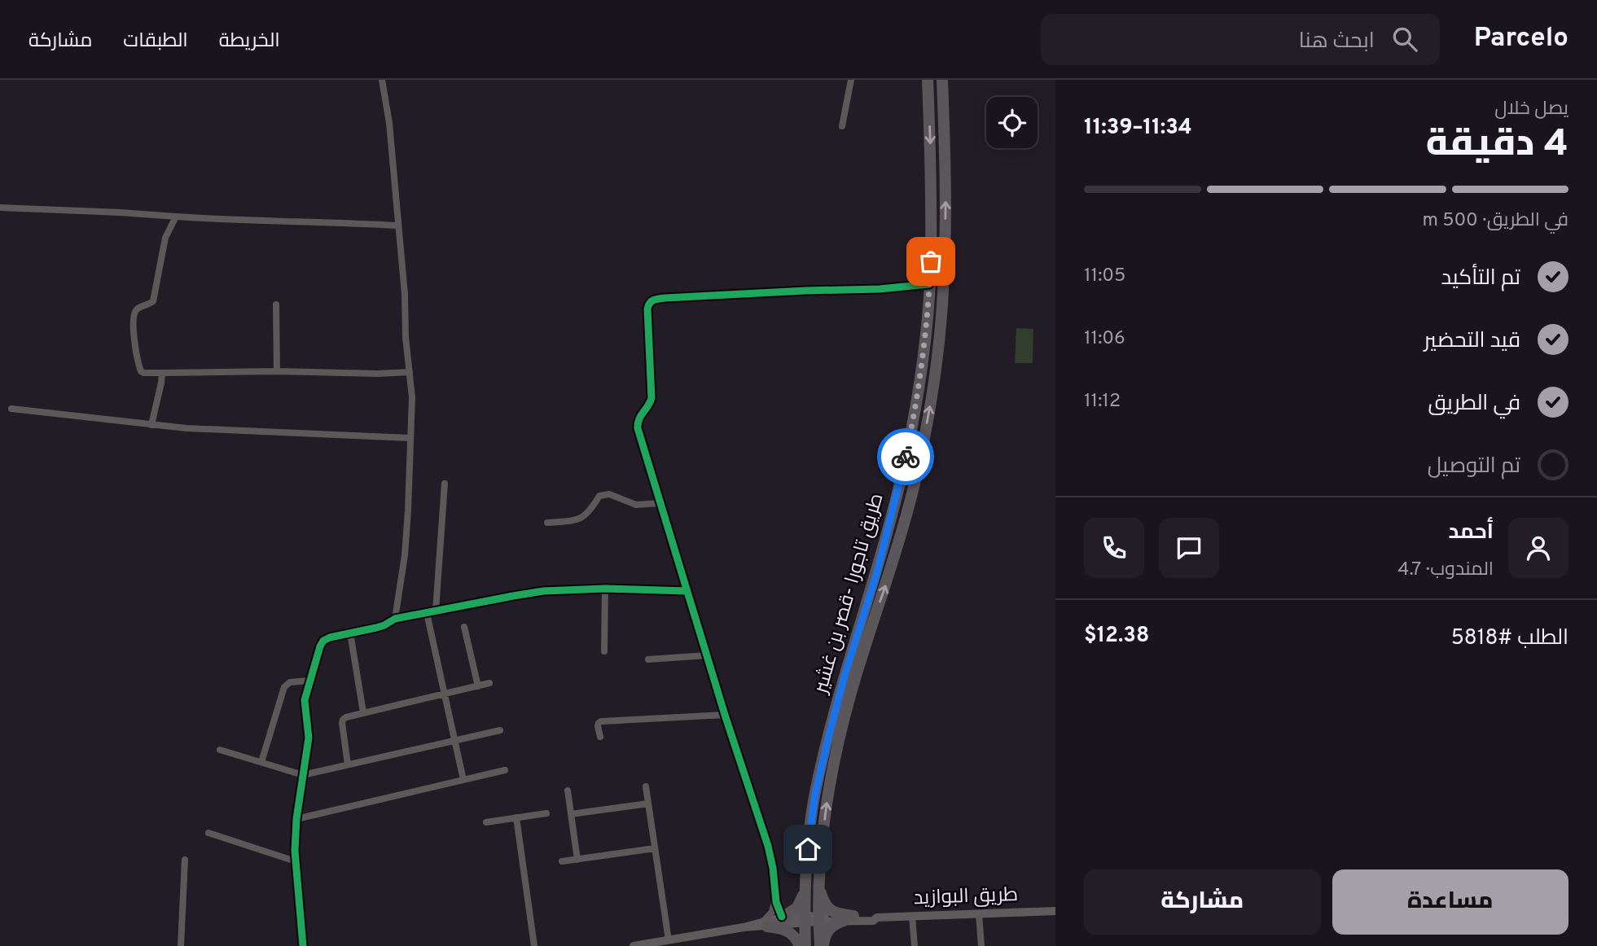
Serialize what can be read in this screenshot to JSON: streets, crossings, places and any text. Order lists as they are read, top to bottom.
{
  "streets": {
    "highway": ["طريق تاجورا -قصر بن غشير"],
    "main road": ["طريق البوازيد"]
  },
  "crossings": [
    ["طريق تاجورا -قصر بن غشير", "طريق البوازيد"]
  ],
  "page": {
    "header": "Parcelo",
    "search": "ابحث هنا",
    "nav": ["الخريطة", "الطبقات", "مشاركة"],
    "heading": ["4 دقيقة", "يصل خلال", "11:34–11:39"],
    "panel": [
      "أحمد",
      "المندوب · 4.7",
      "الطلب #5818",
      "$12.38"
    ],
    "bar": "في الطريق · 500 m",
    "list": [
      ["تم التأكيد", "11:05"],
      ["قيد التحضير", "11:06"],
      ["في الطريق", "11:12"],
      "تم التوصيل"
    ],
    "buttons": ["مساعدة", "مشاركة"]
  }
}
